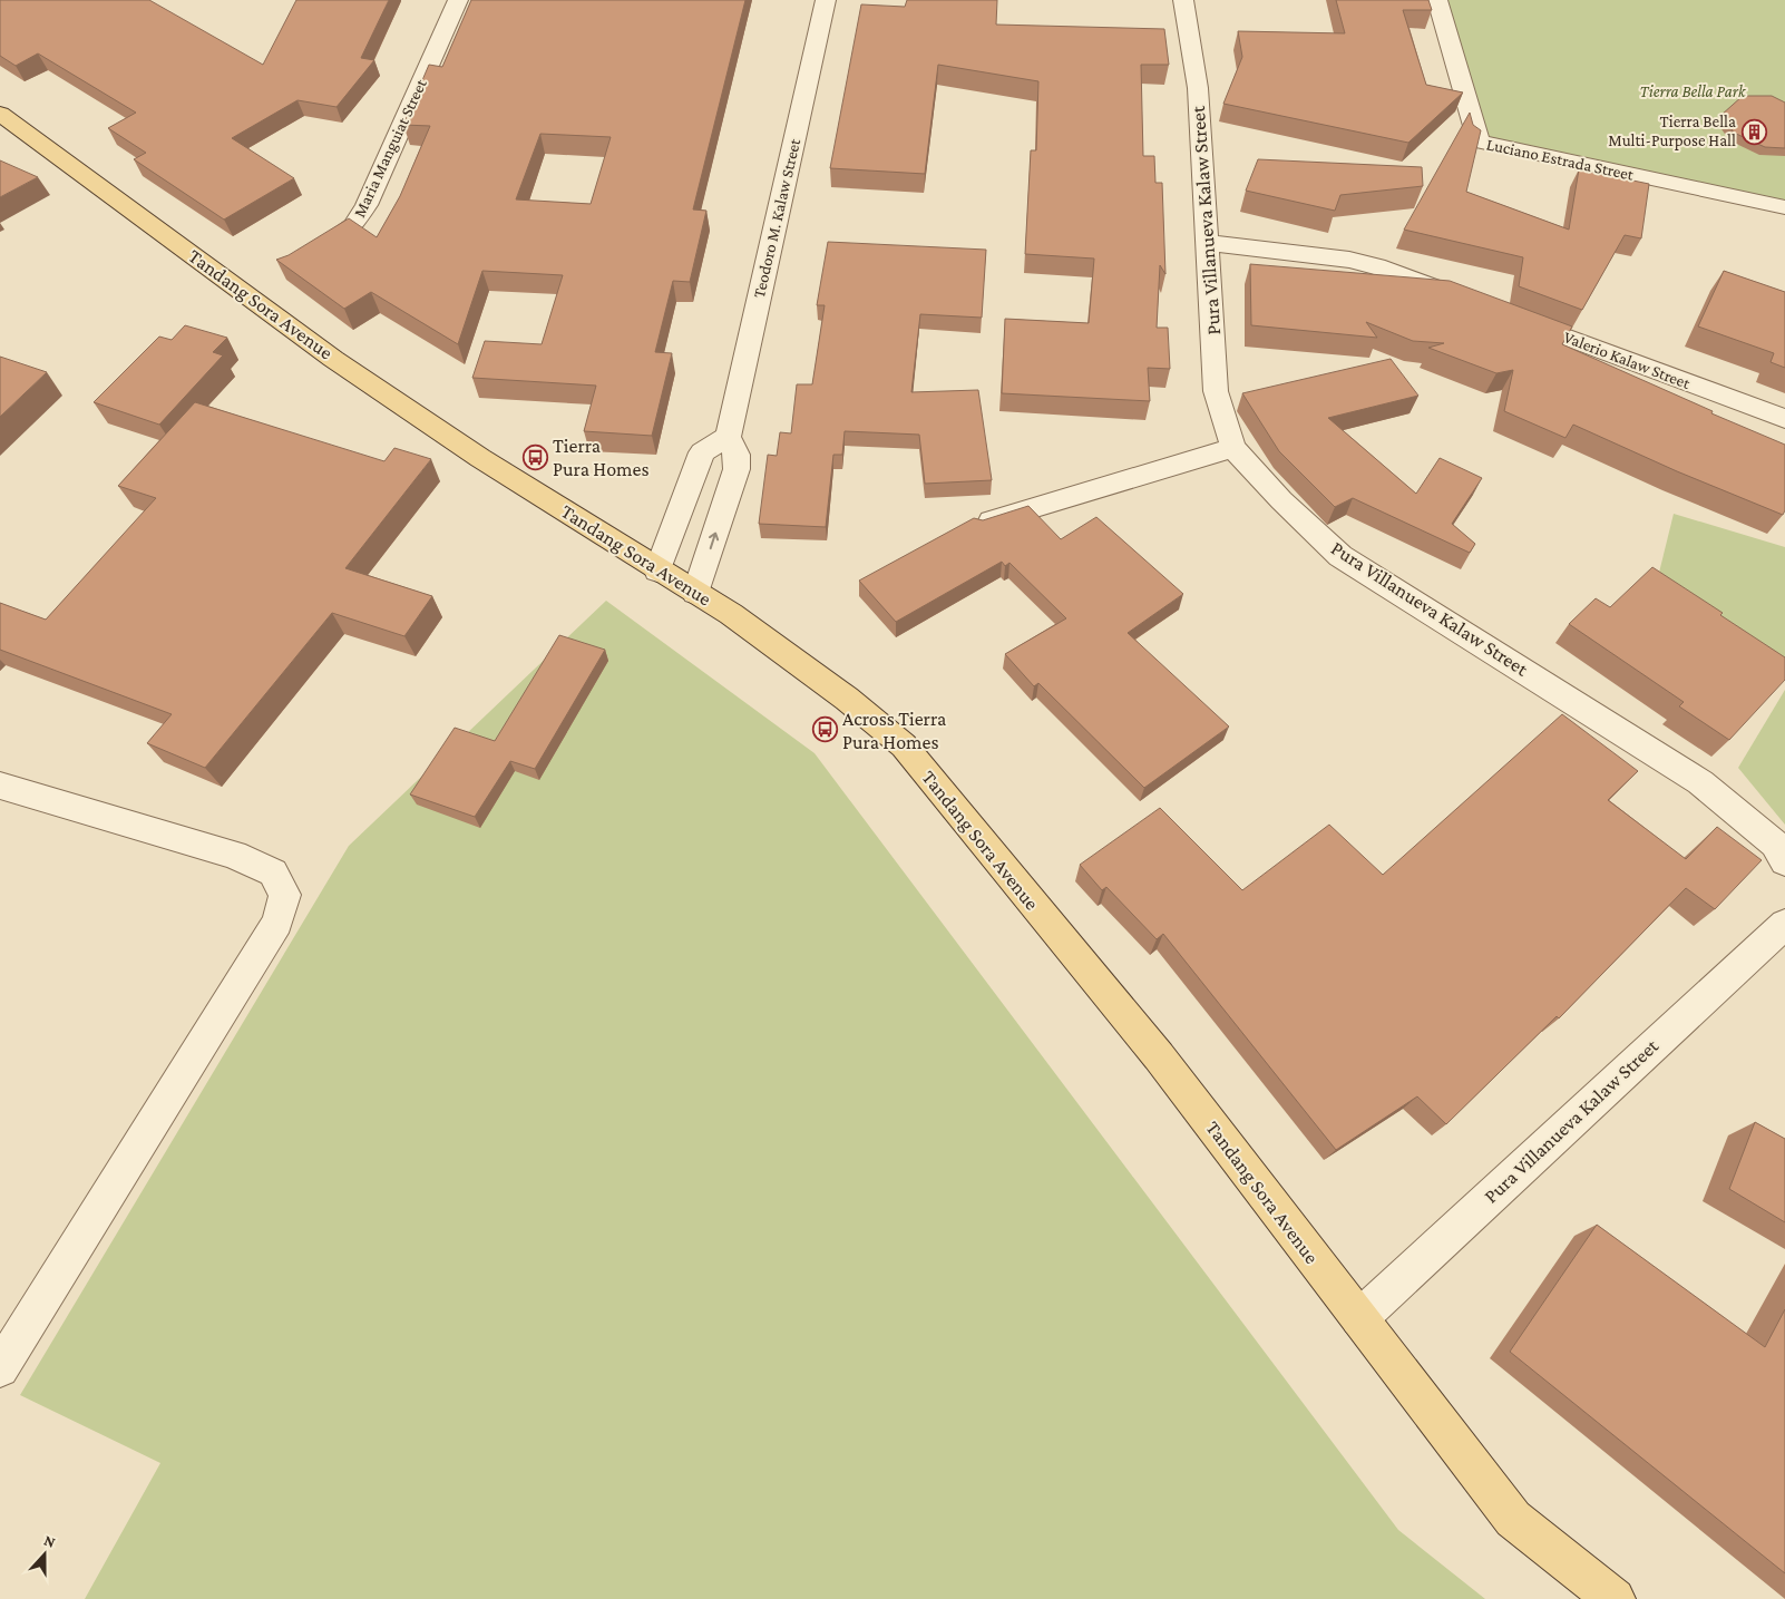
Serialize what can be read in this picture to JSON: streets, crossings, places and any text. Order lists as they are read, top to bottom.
{
  "streets": {
    "main road": ["Tandang Sora Avenue"],
    "street": [
      "Maria Manguiat Street",
      "Luciano Estrada Street",
      "Teodoro M. Kalaw Street",
      "Pura Villanueva Kalaw Street",
      "Valerio Kalaw Street"
    ]
  },
  "crossings": [
    ["Teodoro M. Kalaw Street", "Tandang Sora Avenue"],
    ["Pura Villanueva Kalaw Street", "Tandang Sora Avenue"]
  ],
  "parks": ["Tierra Bella Park"],
  "places": {
    "building": ["Tierra Bella Multi-Purpose Hall"],
    "bus stop": ["Tierra Pura Homes", "Across Tierra Pura Homes"]
  },
  "north": "top"
}
